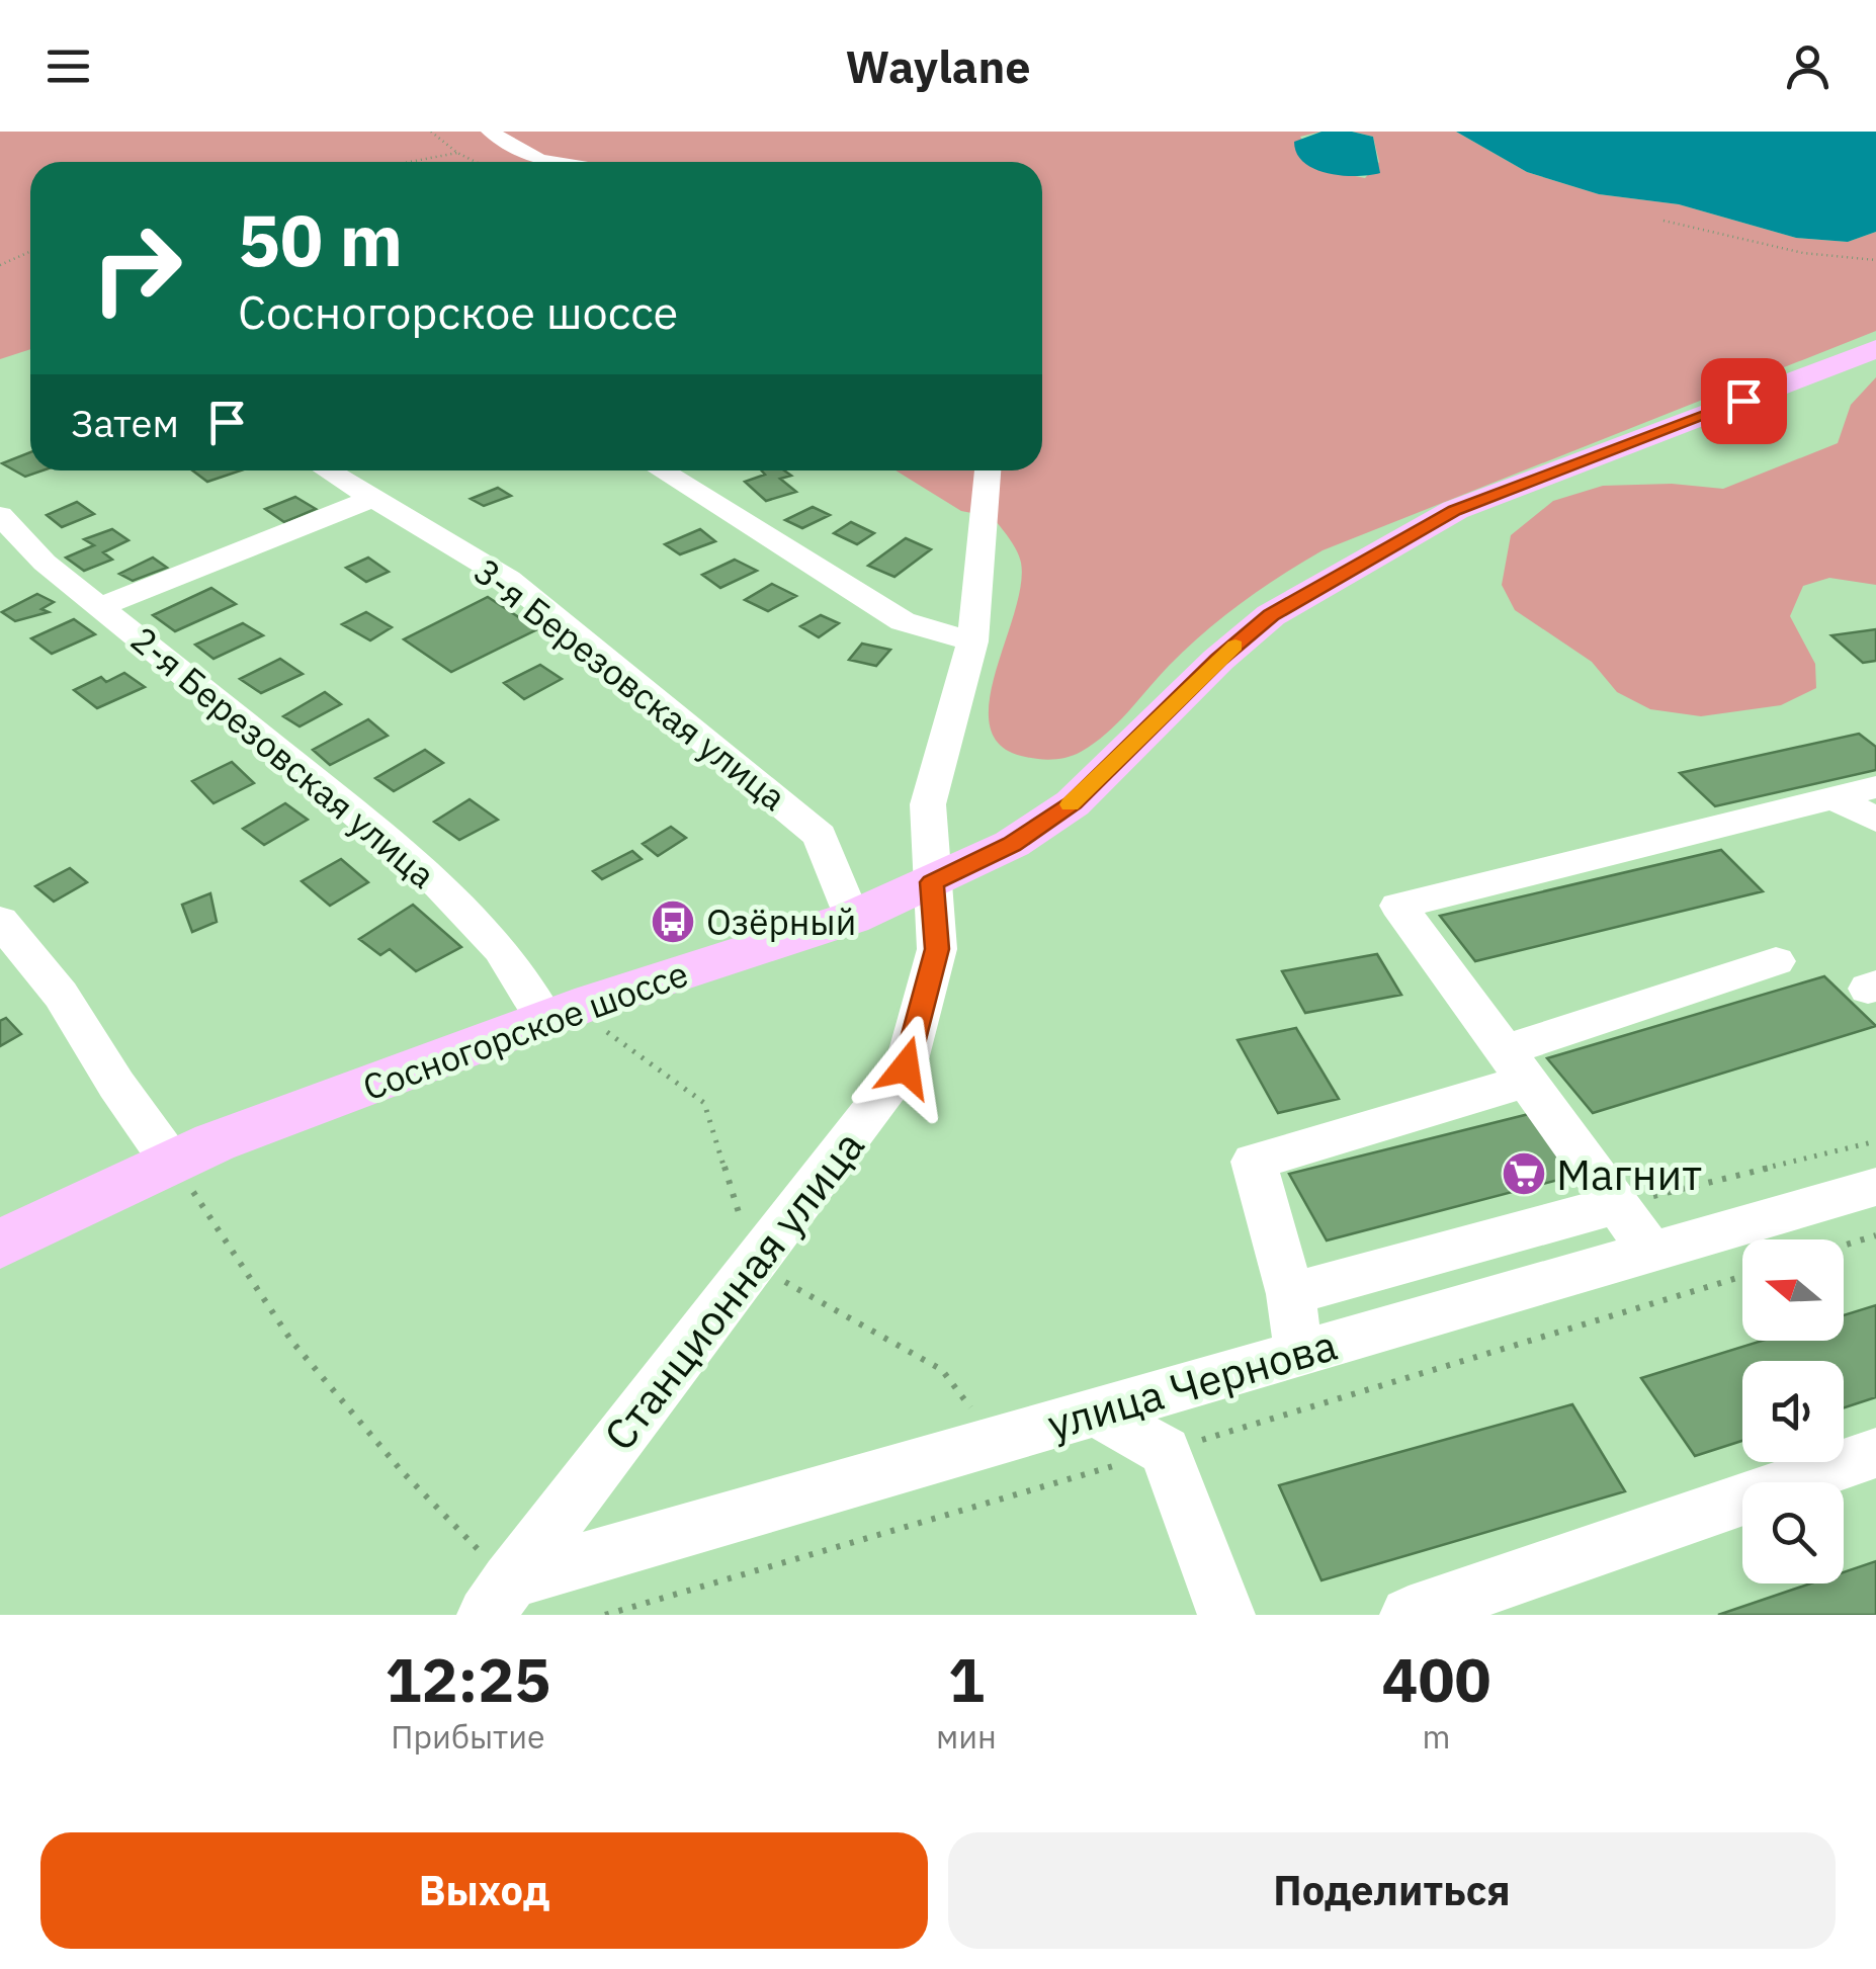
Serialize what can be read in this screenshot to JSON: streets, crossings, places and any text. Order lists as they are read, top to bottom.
{
  "streets": {
    "main road": ["Сосногорское шоссе"],
    "street": [
      "3-я Березовская улица",
      "2-я Березовская улица",
      "Станционная улица",
      "улица Чернова"
    ]
  },
  "crossings": [
    ["3-я Березовская улица", "Сосногорское шоссе"],
    ["2-я Березовская улица", "Сосногорское шоссе"],
    ["Сосногорское шоссе", "Станционная улица"],
    ["Станционная улица", "улица Чернова"]
  ],
  "places": {
    "bus stop": ["Озёрный"],
    "supermarket": ["Магнит"]
  },
  "north": "left",
  "page": {
    "header": "Waylane",
    "turn": ["50 m", "Сосногорское шоссе"],
    "then": "Затем",
    "eta": [
      "12:25",
      "Прибытие",
      "1",
      "мин",
      "400",
      "m"
    ],
    "buttons": ["Выход", "Поделиться"]
  }
}
